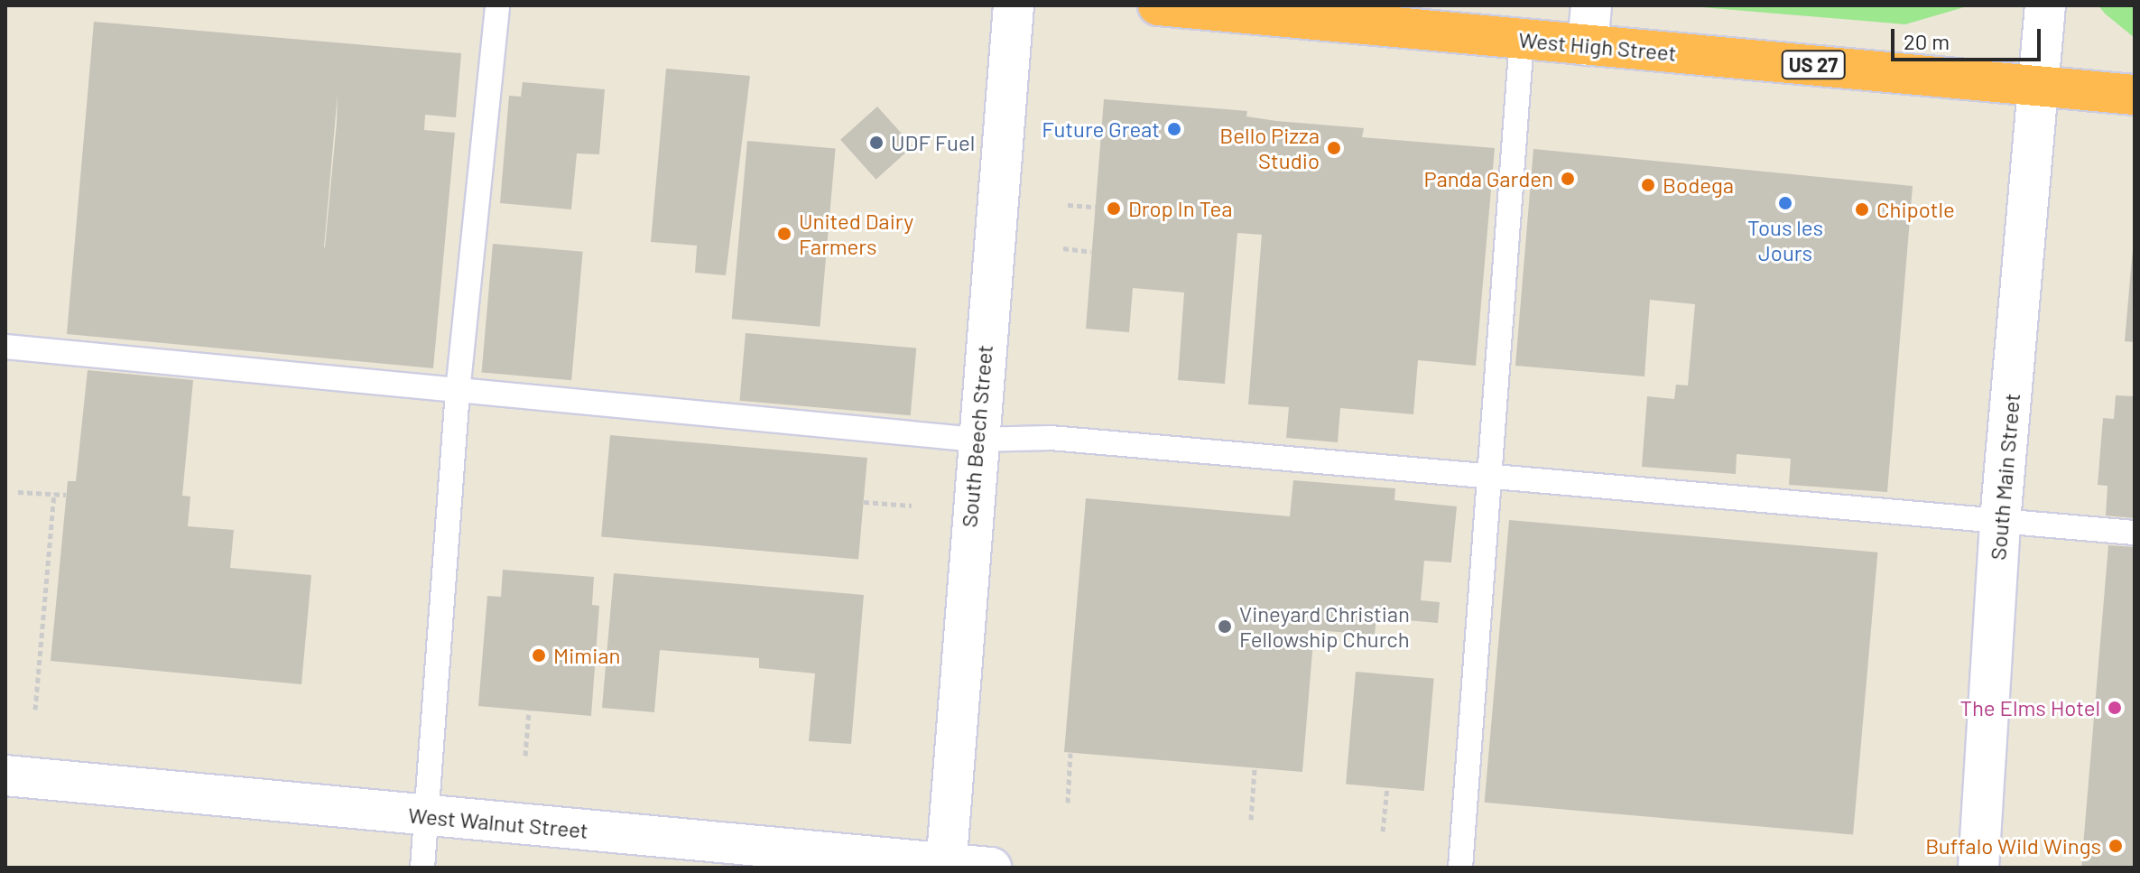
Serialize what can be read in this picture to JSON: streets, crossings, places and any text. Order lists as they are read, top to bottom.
{
  "streets": {
    "highway": ["West High Street", "US 27"],
    "street": ["South Beech Street", "South Main Street", "West Walnut Street"]
  },
  "crossings": [
    ["West High Street", "US 27"],
    ["West High Street", "South Main Street"],
    ["US 27", "South Main Street"],
    ["South Beech Street", "West Walnut Street"]
  ],
  "places": [
    "Future Great",
    "UDF Fuel",
    "Bello Pizza Studio",
    "Panda Garden",
    "Bodega",
    "Tous les Jours",
    "Drop In Tea",
    "Chipotle",
    "United Dairy Farmers",
    "Vineyard Christian Fellowship Church",
    "Mimian",
    "The Elms Hotel",
    "Buffalo Wild Wings"
  ],
  "scale_bar": "20 m"
}
